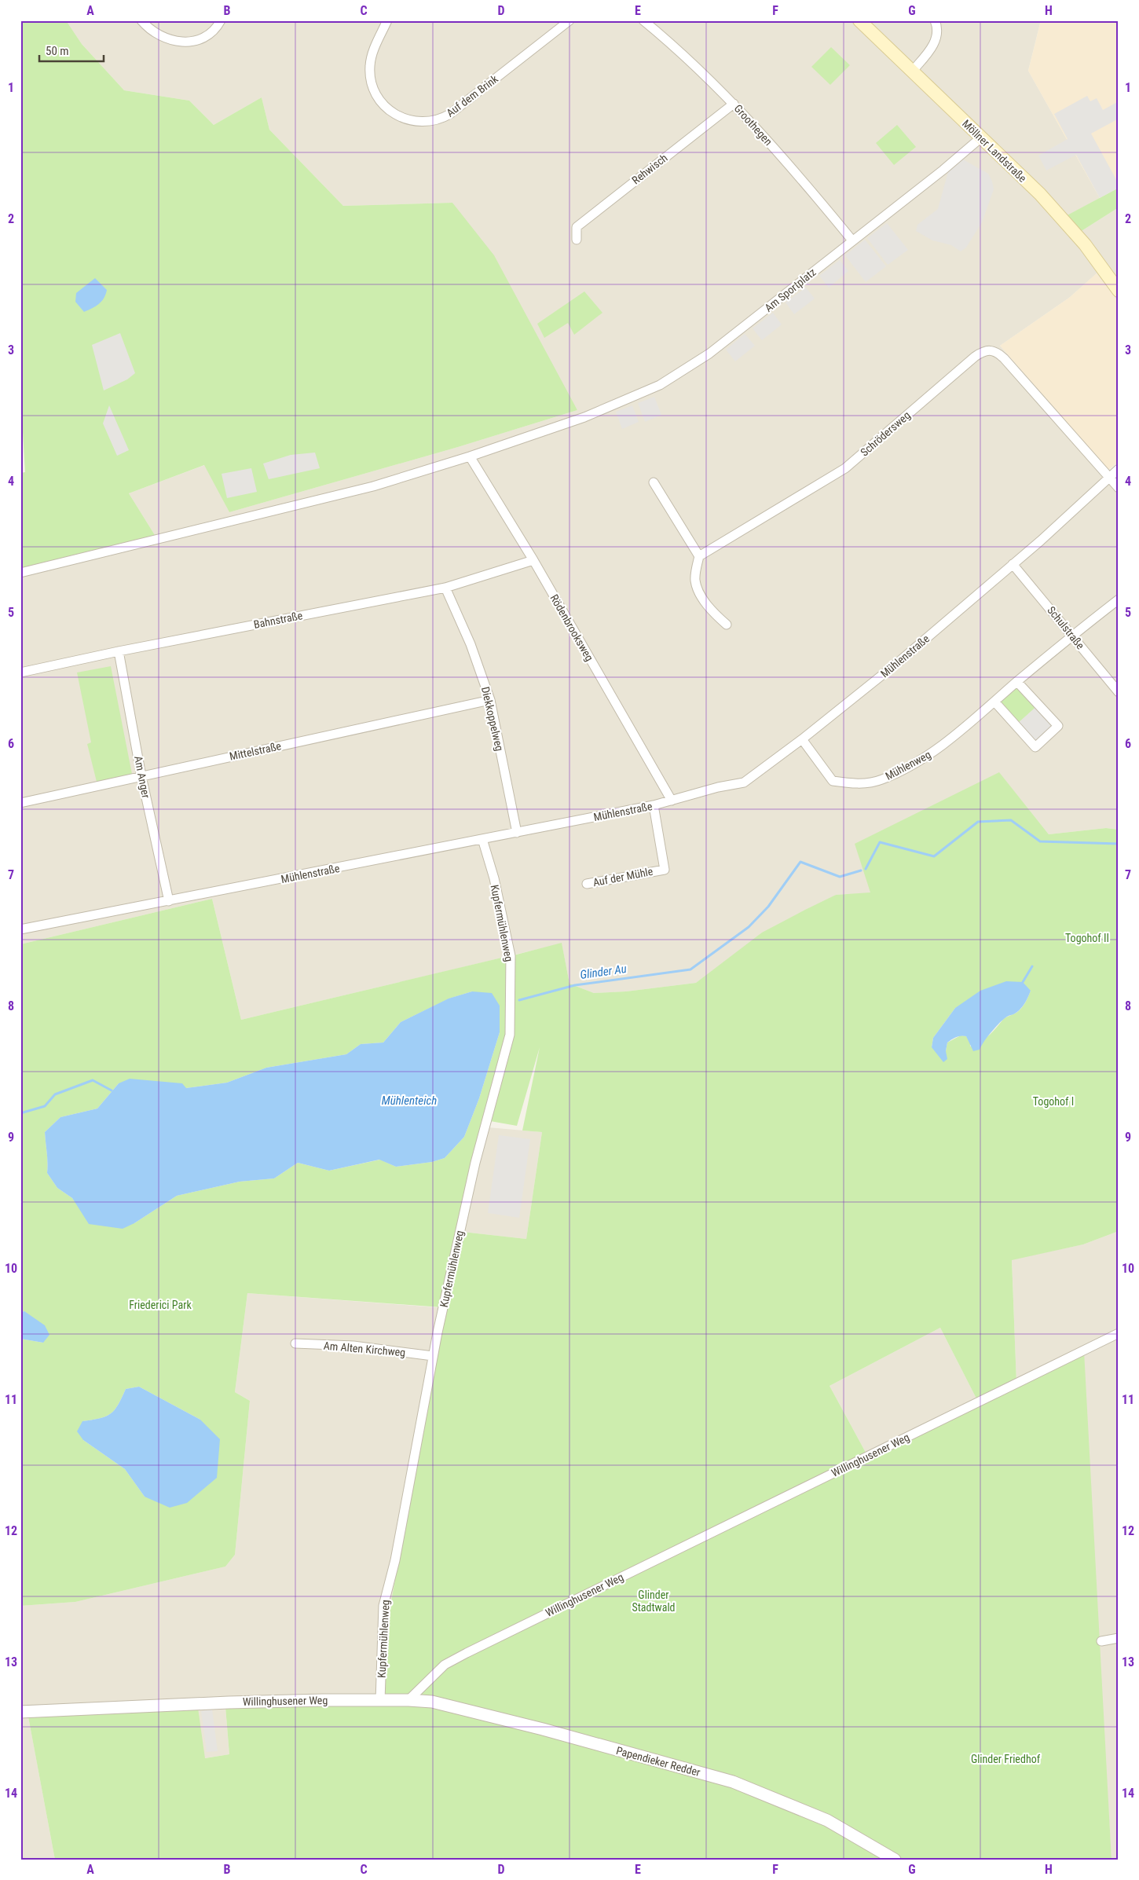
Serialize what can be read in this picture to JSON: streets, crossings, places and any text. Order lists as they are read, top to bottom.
{
  "streets": {
    "main road": ["Möllner Landstraße"],
    "street": [
      "Auf dem Brink",
      "Groothegen",
      "Rehwisch",
      "Am Sportplatz",
      "Schrödersweg",
      "Bahnstraße",
      "Rödenbrooksweg",
      "Schulstraße",
      "Mühlenstraße",
      "Diekkoppelweg",
      "Mittelstraße",
      "Mühlenweg",
      "Am Anger",
      "Auf der Mühle",
      "Kupfermühlenweg",
      "Am Alten Kirchweg",
      "Willinghusener Weg",
      "Papendieker Redder"
    ]
  },
  "crossings": [
    ["Groothegen", "Rehwisch"],
    ["Groothegen", "Am Sportplatz"],
    ["Möllner Landstraße", "Am Sportplatz"],
    ["Am Sportplatz", "Rödenbrooksweg"],
    ["Schrödersweg", "Mühlenstraße"],
    ["Bahnstraße", "Rödenbrooksweg"],
    ["Bahnstraße", "Diekkoppelweg"],
    ["Bahnstraße", "Am Anger"],
    ["Rödenbrooksweg", "Mühlenstraße"],
    ["Schulstraße", "Mühlenstraße"],
    ["Schulstraße", "Mühlenweg"],
    ["Mühlenstraße", "Diekkoppelweg"],
    ["Mühlenstraße", "Mühlenweg"],
    ["Mühlenstraße", "Am Anger"],
    ["Mühlenstraße", "Auf der Mühle"],
    ["Mühlenstraße", "Kupfermühlenweg"],
    ["Diekkoppelweg", "Mittelstraße"],
    ["Mittelstraße", "Am Anger"],
    ["Kupfermühlenweg", "Am Alten Kirchweg"],
    ["Kupfermühlenweg", "Willinghusener Weg"],
    ["Willinghusener Weg", "Papendieker Redder"]
  ],
  "water": ["Glinder Au", "Mühlenteich"],
  "parks": [
    "Togohof II",
    "Togohof I",
    "Friederici Park",
    "Glinder Stadtwald",
    "Glinder Friedhof"
  ],
  "scale_bar": "50 m",
  "grid": {
    "columns": [
      "A",
      "B",
      "C",
      "D",
      "E",
      "F",
      "G",
      "H"
    ],
    "rows": [
      "1",
      "2",
      "3",
      "4",
      "5",
      "6",
      "7",
      "8",
      "9",
      "10",
      "11",
      "12",
      "13",
      "14"
    ]
  }
}
